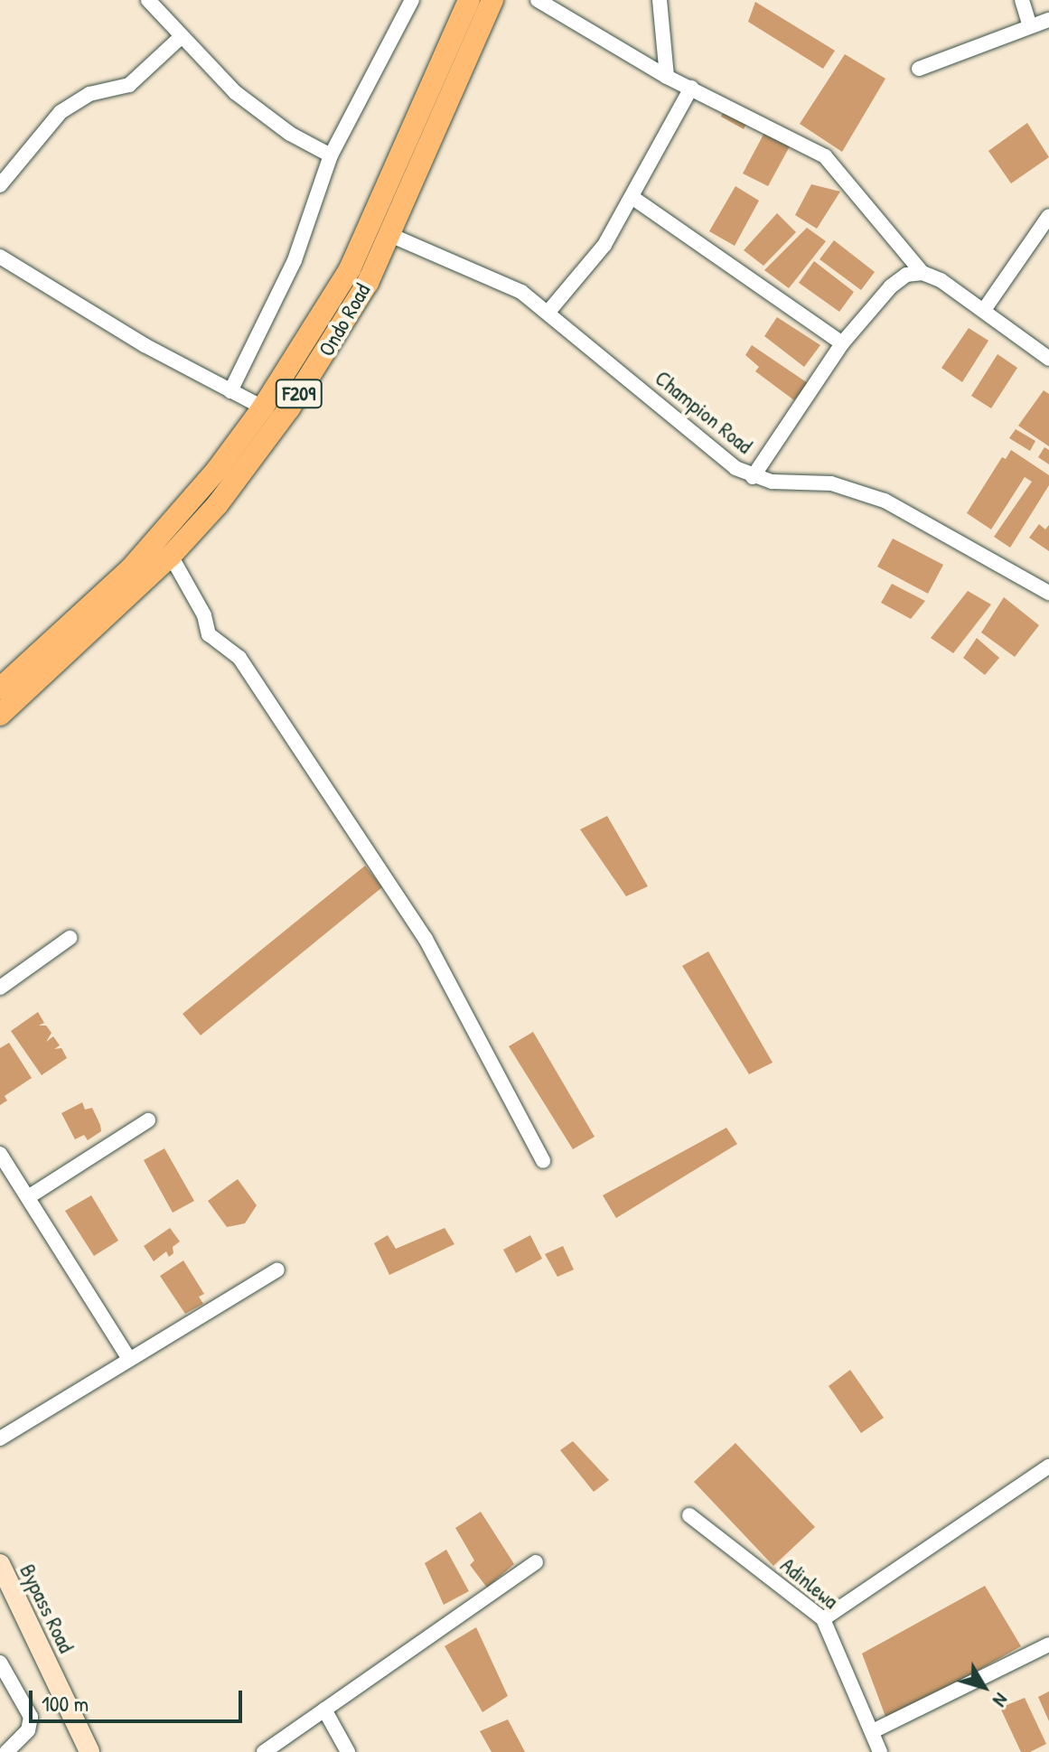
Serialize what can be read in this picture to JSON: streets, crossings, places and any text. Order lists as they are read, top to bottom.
{
  "streets": {
    "main road": ["Ondo Road", "F209"],
    "street": ["Champion Road", "Adinlewa", "Bypass Road"]
  },
  "crossings": [
    ["Ondo Road", "Champion Road"]
  ],
  "scale_bar": "100 m",
  "north": "bottom right"
}
